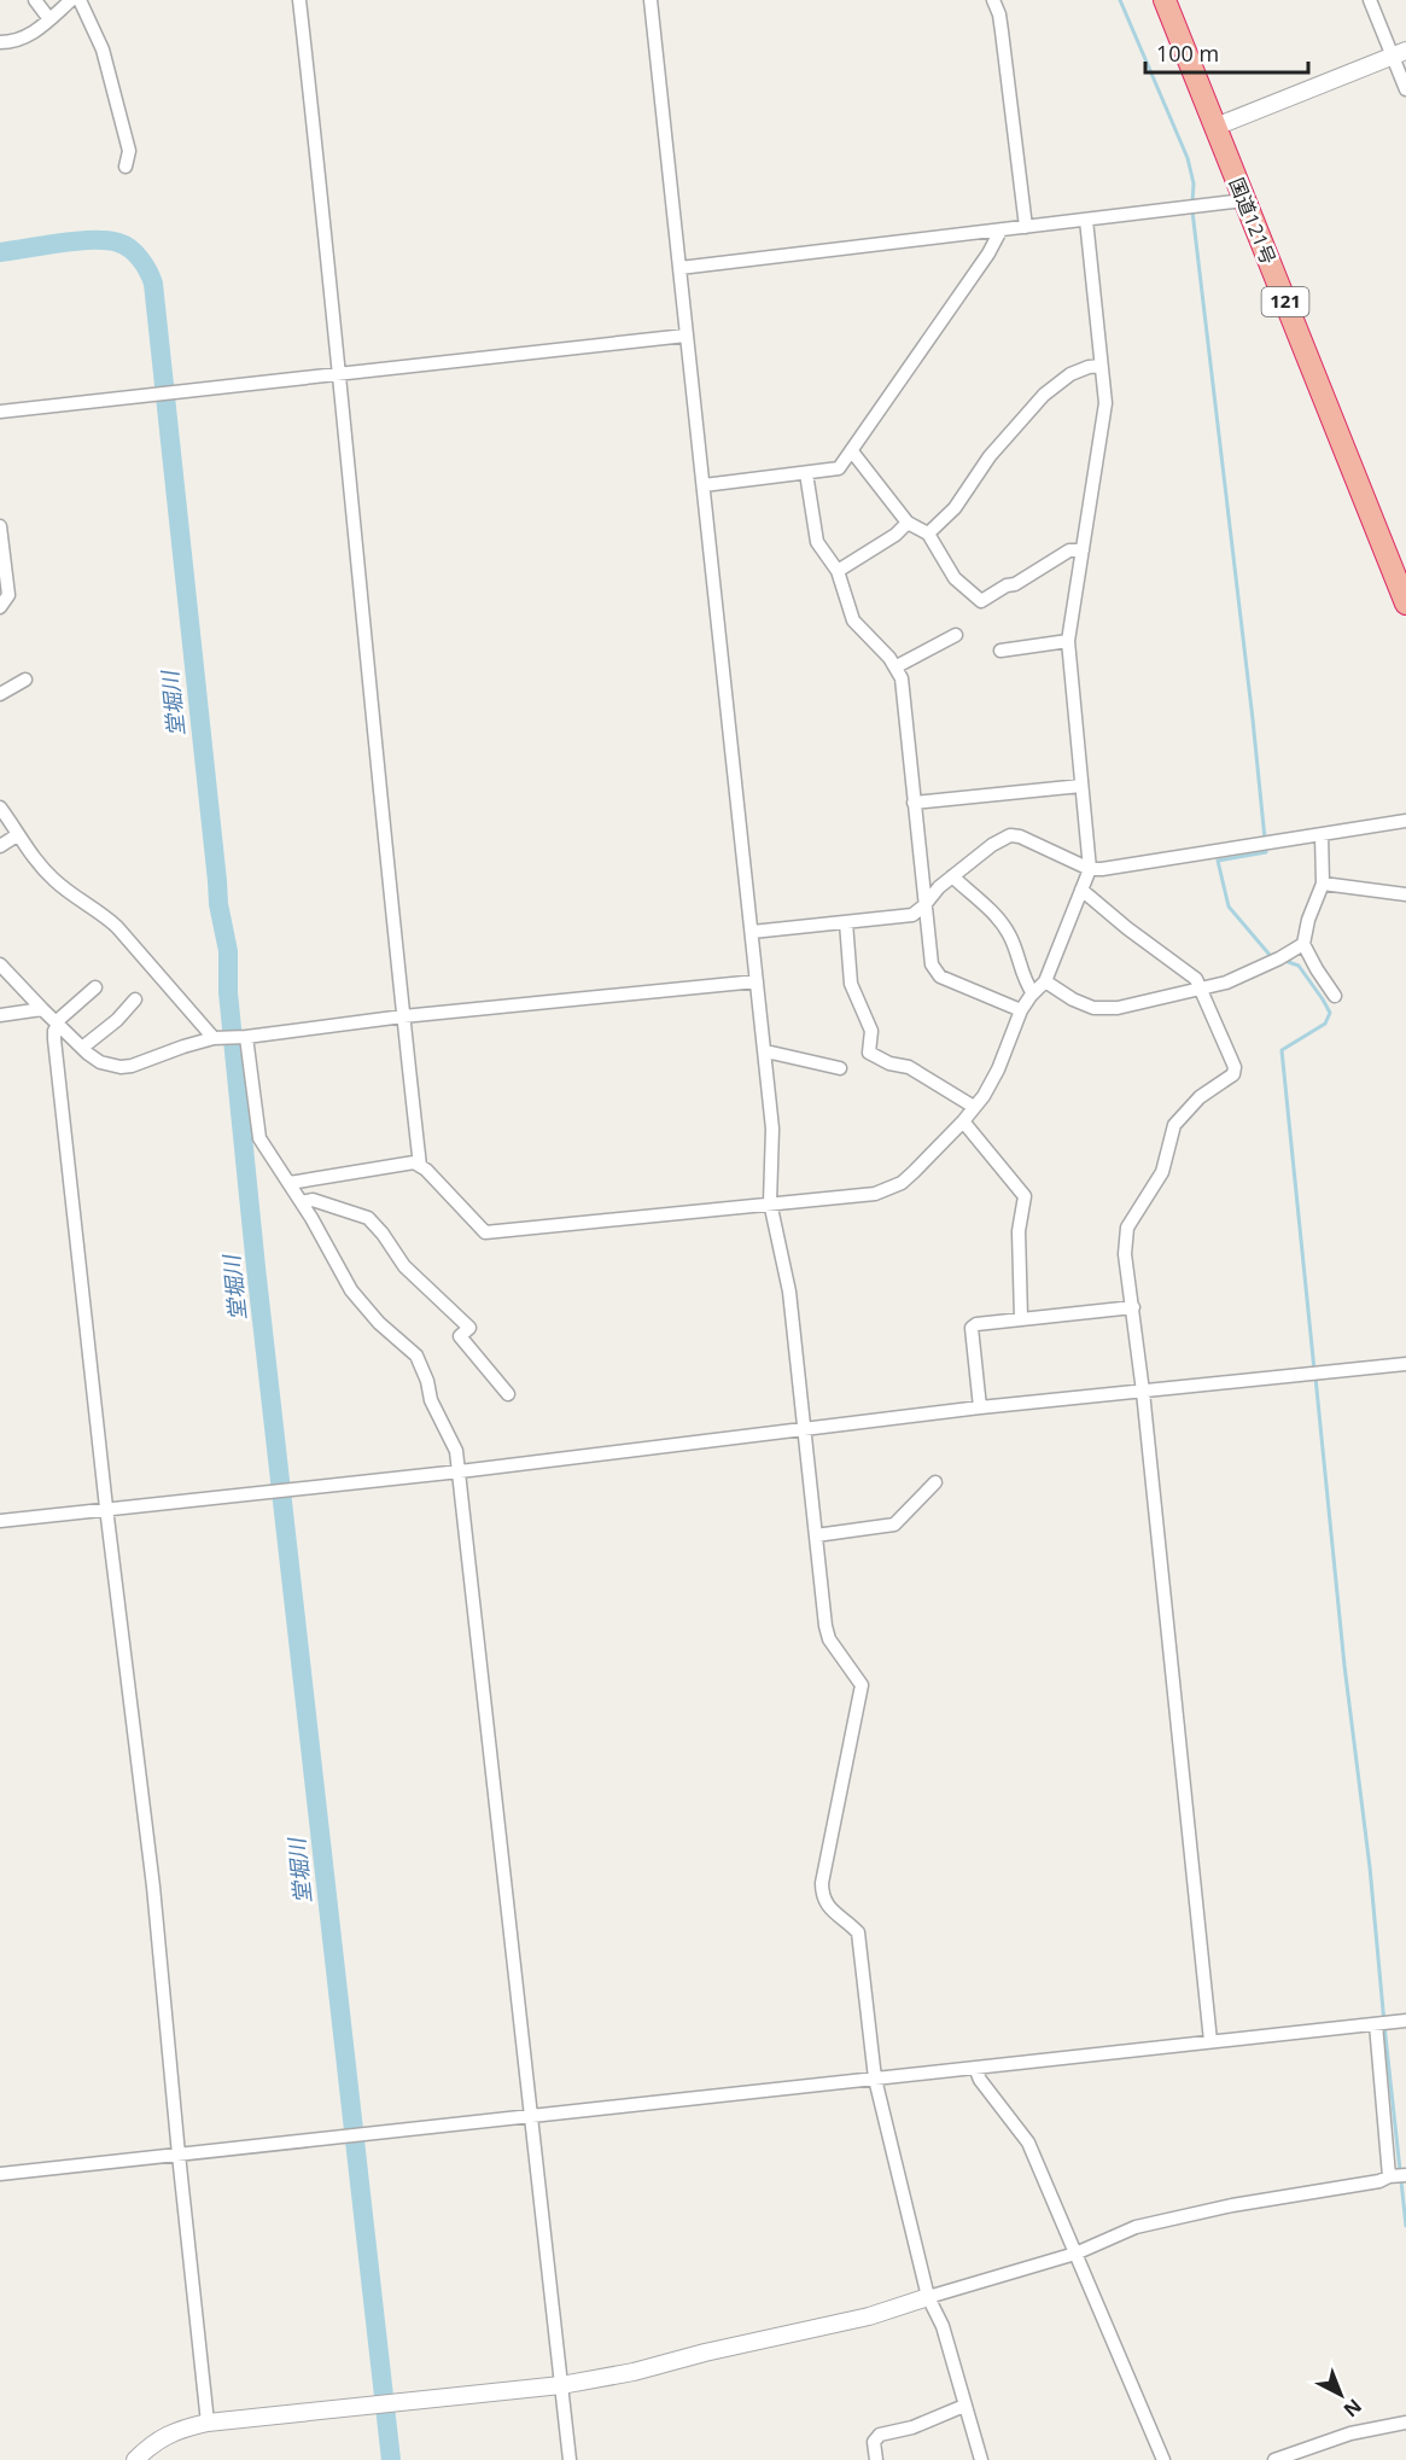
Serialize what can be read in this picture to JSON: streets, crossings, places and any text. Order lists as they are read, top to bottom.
{
  "streets": {
    "highway": ["国道121号", "121"]
  },
  "water": ["堂堀川"],
  "scale_bar": "100 m",
  "north": "bottom right"
}
